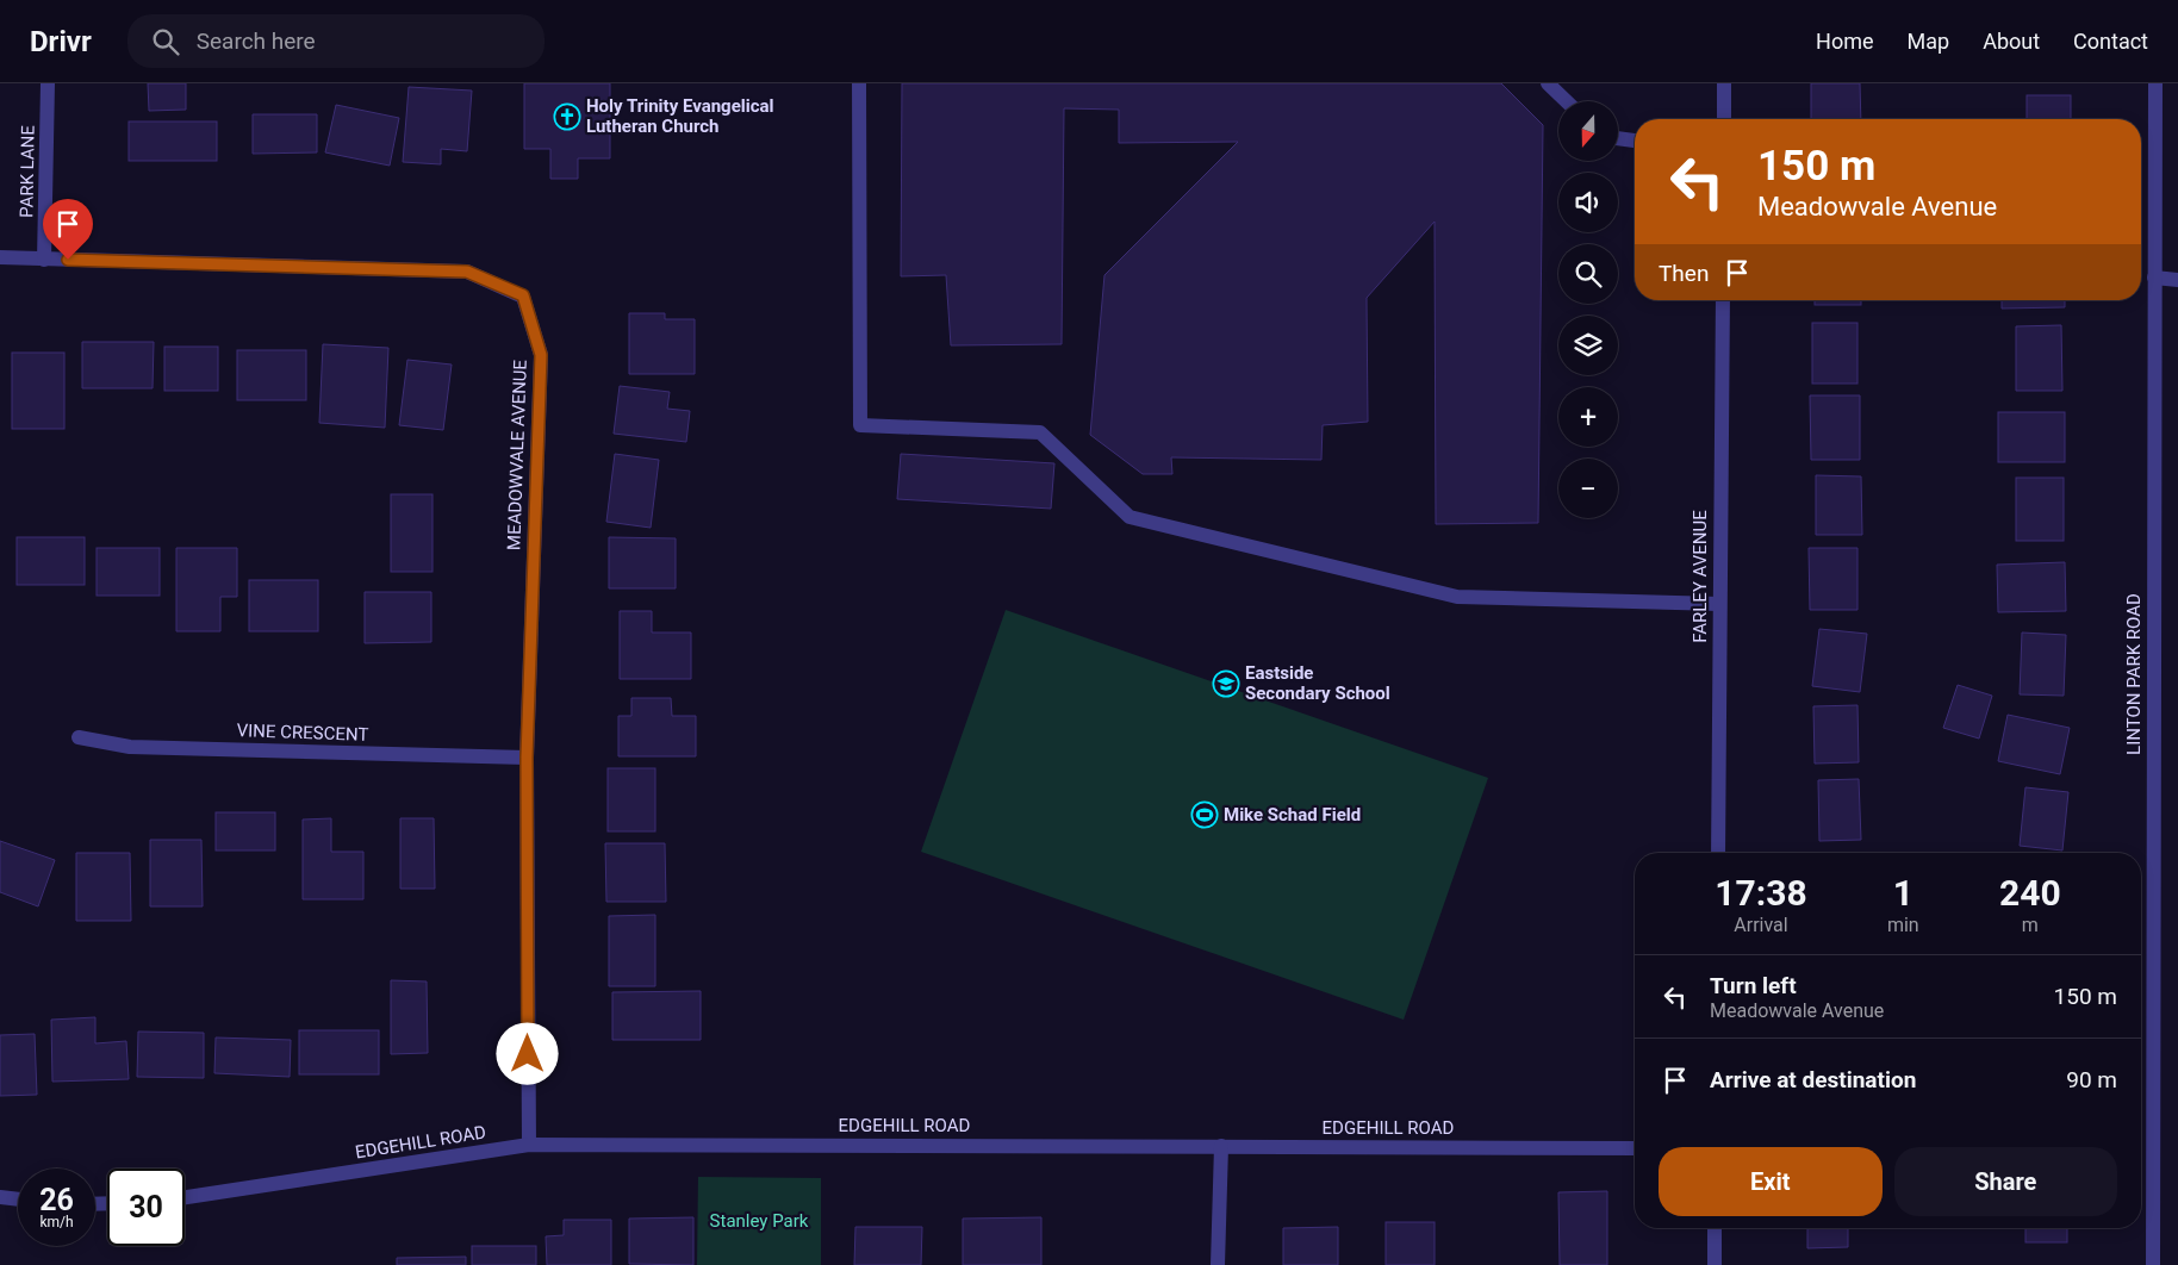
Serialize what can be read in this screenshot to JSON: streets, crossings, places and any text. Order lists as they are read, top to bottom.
{
  "streets": {
    "street": [
      "PARK LANE",
      "MEADOWVALE AVENUE",
      "FARLEY AVENUE",
      "LINTON PARK ROAD",
      "VINE CRESCENT",
      "EDGEHILL ROAD"
    ]
  },
  "crossings": [
    ["PARK LANE", "MEADOWVALE AVENUE"],
    ["MEADOWVALE AVENUE", "VINE CRESCENT"],
    ["MEADOWVALE AVENUE", "EDGEHILL ROAD"]
  ],
  "parks": ["Stanley Park"],
  "places": {
    "church": ["Holy Trinity Evangelical Lutheran Church"],
    "school or university": ["Eastside Secondary School"],
    "sports": ["Mike Schad Field"]
  },
  "north": "bottom",
  "page": {
    "header": "Drivr",
    "search": "Search here",
    "nav": [
      "Home",
      "Map",
      "About",
      "Contact"
    ],
    "map_buttons": ["+", "−"],
    "turn": ["150 m", "Meadowvale Avenue"],
    "then": "Then",
    "eta": [
      "17:38",
      "Arrival",
      "1",
      "min",
      "240",
      "m"
    ],
    "list": [
      {
        "name": "Turn left",
        "note": "Meadowvale Avenue",
        "value": "150 m"
      },
      {
        "name": "Arrive at destination",
        "value": "90 m"
      }
    ],
    "buttons": ["Exit", "Share"],
    "speed": "26 km/h",
    "limit": "30"
  }
}
